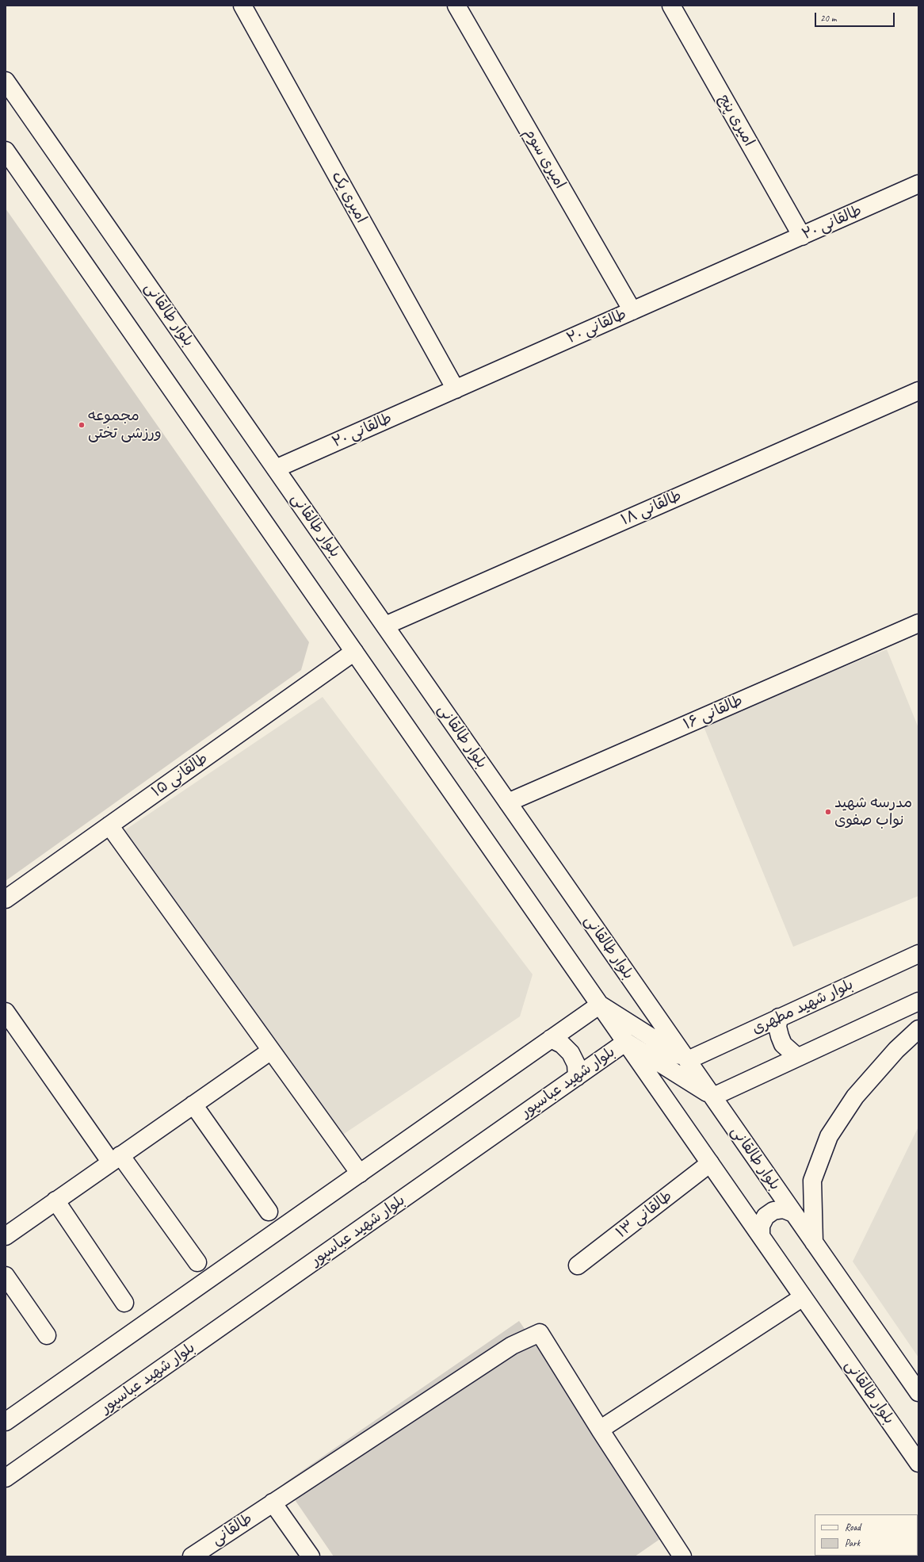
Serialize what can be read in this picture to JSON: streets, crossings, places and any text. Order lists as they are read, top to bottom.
{
  "streets": {
    "main road": [
      "امیری پنج",
      "امیری سوم",
      "امیری یک",
      "طالقانی ۲۰",
      "بلوار طالقانی",
      "طالقانی ۱۸",
      "طالقانی ۱۶",
      "طالقانی ۱۵",
      "بلوار شهید مطهری",
      "بلوار شهید عباسپور",
      "طالقانی ۱۳",
      "طالقانی"
    ]
  },
  "crossings": [
    ["امیری پنج", "طالقانی ۲۰"],
    ["امیری سوم", "طالقانی ۲۰"],
    ["امیری یک", "طالقانی ۲۰"],
    ["طالقانی ۲۰", "بلوار طالقانی"],
    ["بلوار طالقانی", "طالقانی ۱۸"],
    ["بلوار طالقانی", "طالقانی ۱۶"],
    ["بلوار طالقانی", "طالقانی ۱۵"],
    ["بلوار طالقانی", "بلوار شهید مطهری"],
    ["بلوار طالقانی", "بلوار شهید عباسپور"],
    ["بلوار طالقانی", "طالقانی ۱۳"]
  ],
  "places": ["مجموعه ورزشی تختی", "مدرسه شهید نواب صفوی"],
  "legend": ["Road", "Park"],
  "scale_bar": "20 m"
}
